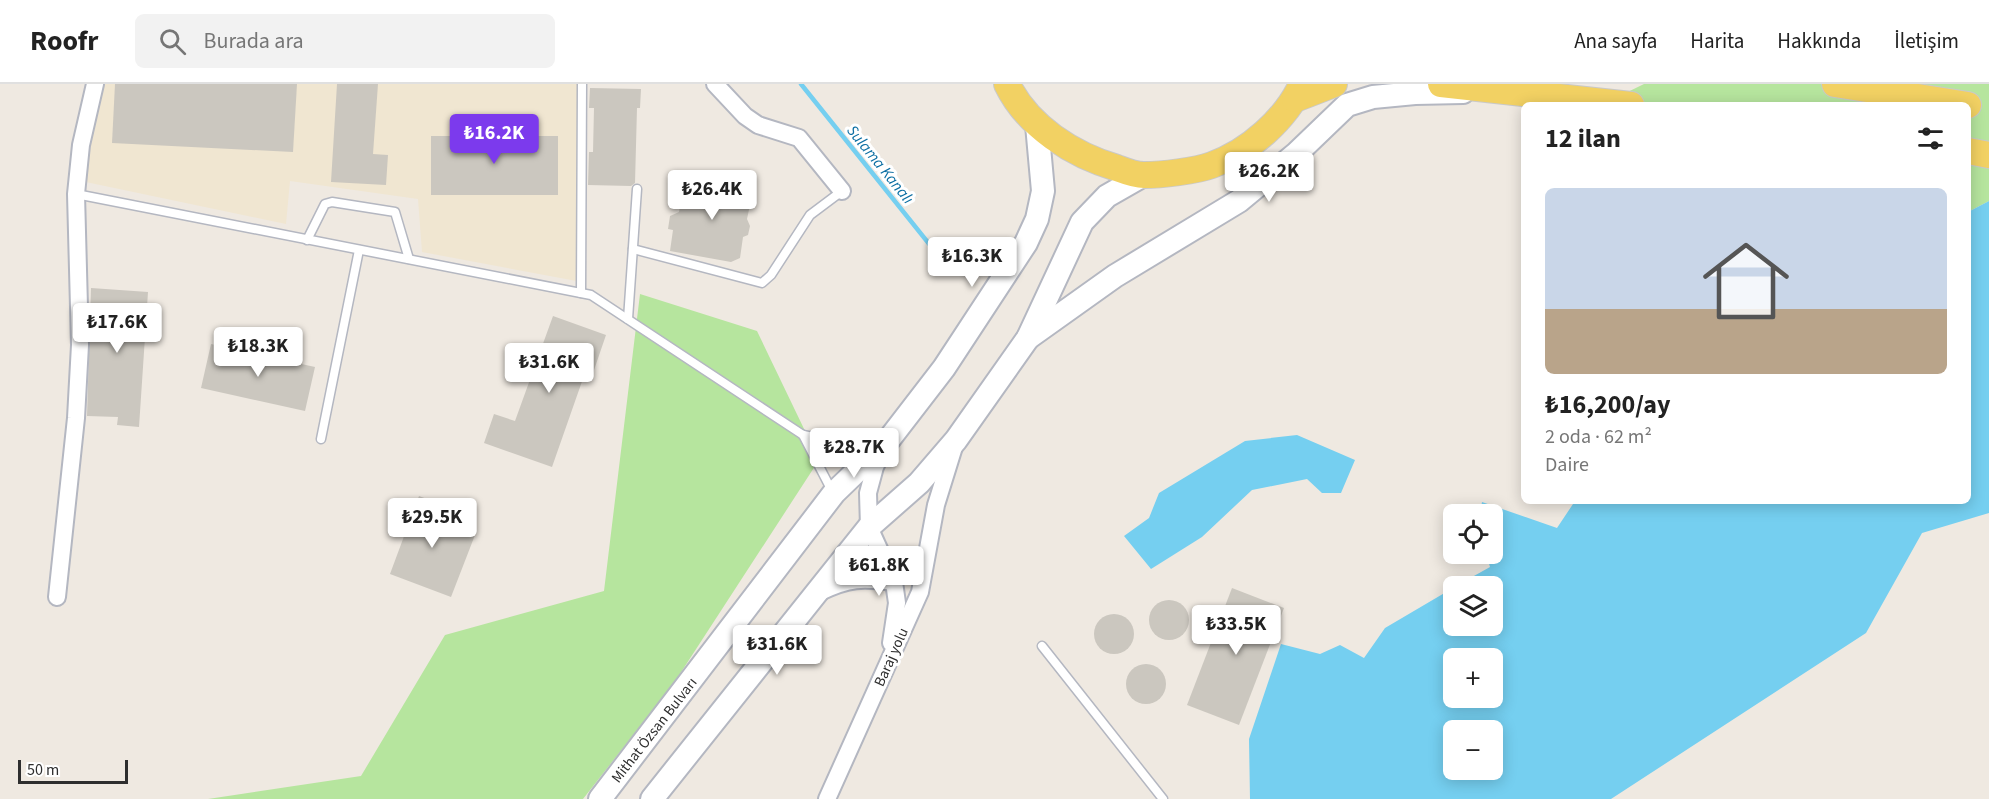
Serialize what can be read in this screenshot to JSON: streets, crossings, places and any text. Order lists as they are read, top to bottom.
{
  "streets": {
    "main road": ["Mithat Özsan Bulvarı"],
    "street": ["Baraj yolu"]
  },
  "water": ["Sulama Kanalı"],
  "scale_bar": "50 m",
  "page": {
    "header": "Roofr",
    "search": "Burada ara",
    "nav": [
      "Ana sayfa",
      "Harita",
      "Hakkında",
      "İletişim"
    ],
    "heading": "12 ilan",
    "price": [
      "₺16.2K",
      "₺26.2K",
      "₺26.4K",
      "₺16.3K",
      "₺17.6K",
      "₺18.3K",
      "₺31.6K",
      "₺28.7K",
      "₺29.5K",
      "₺61.8K",
      "₺33.5K",
      "₺31.6K"
    ],
    "list": [
      {
        "name": "₺16,200/ay",
        "note": "2 oda · 62 m² · Daire"
      }
    ],
    "map_buttons": ["+", "−"],
    "scale": "50 m"
  }
}
